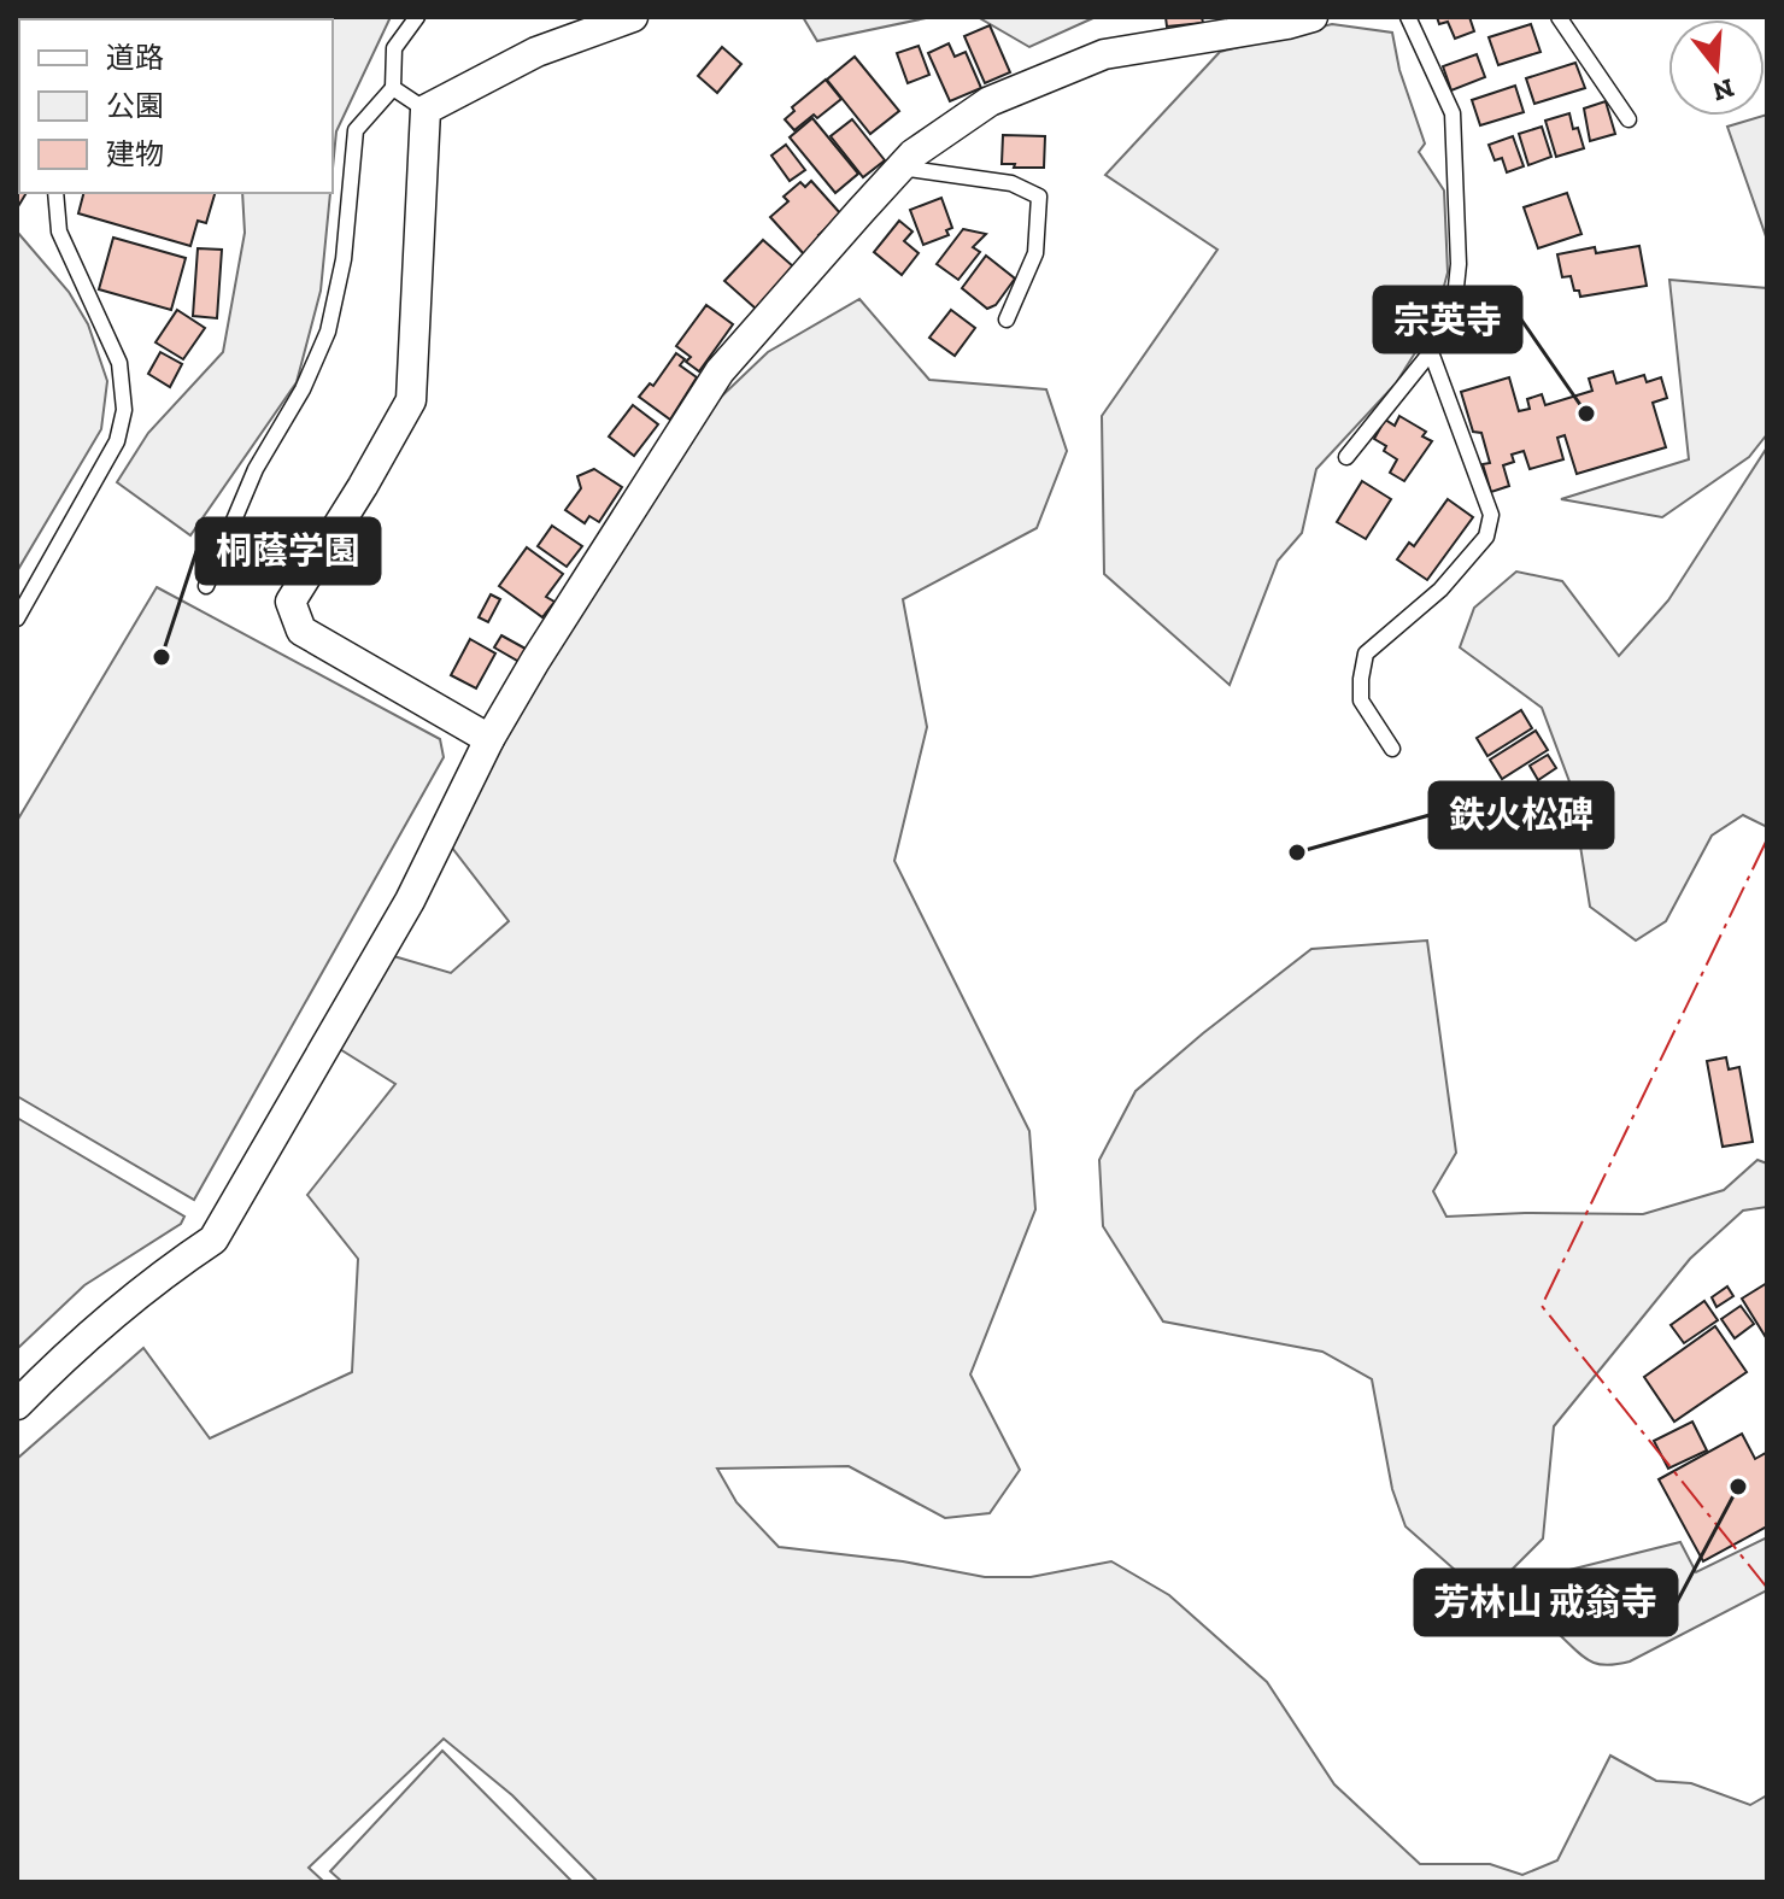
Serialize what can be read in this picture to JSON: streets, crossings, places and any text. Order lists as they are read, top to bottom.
{
  "places": [
    "宗英寺",
    "桐蔭学園",
    "鉄火松碑",
    "芳林山 戒翁寺"
  ],
  "legend": ["道路", "公園", "建物"],
  "north": "bottom"
}
